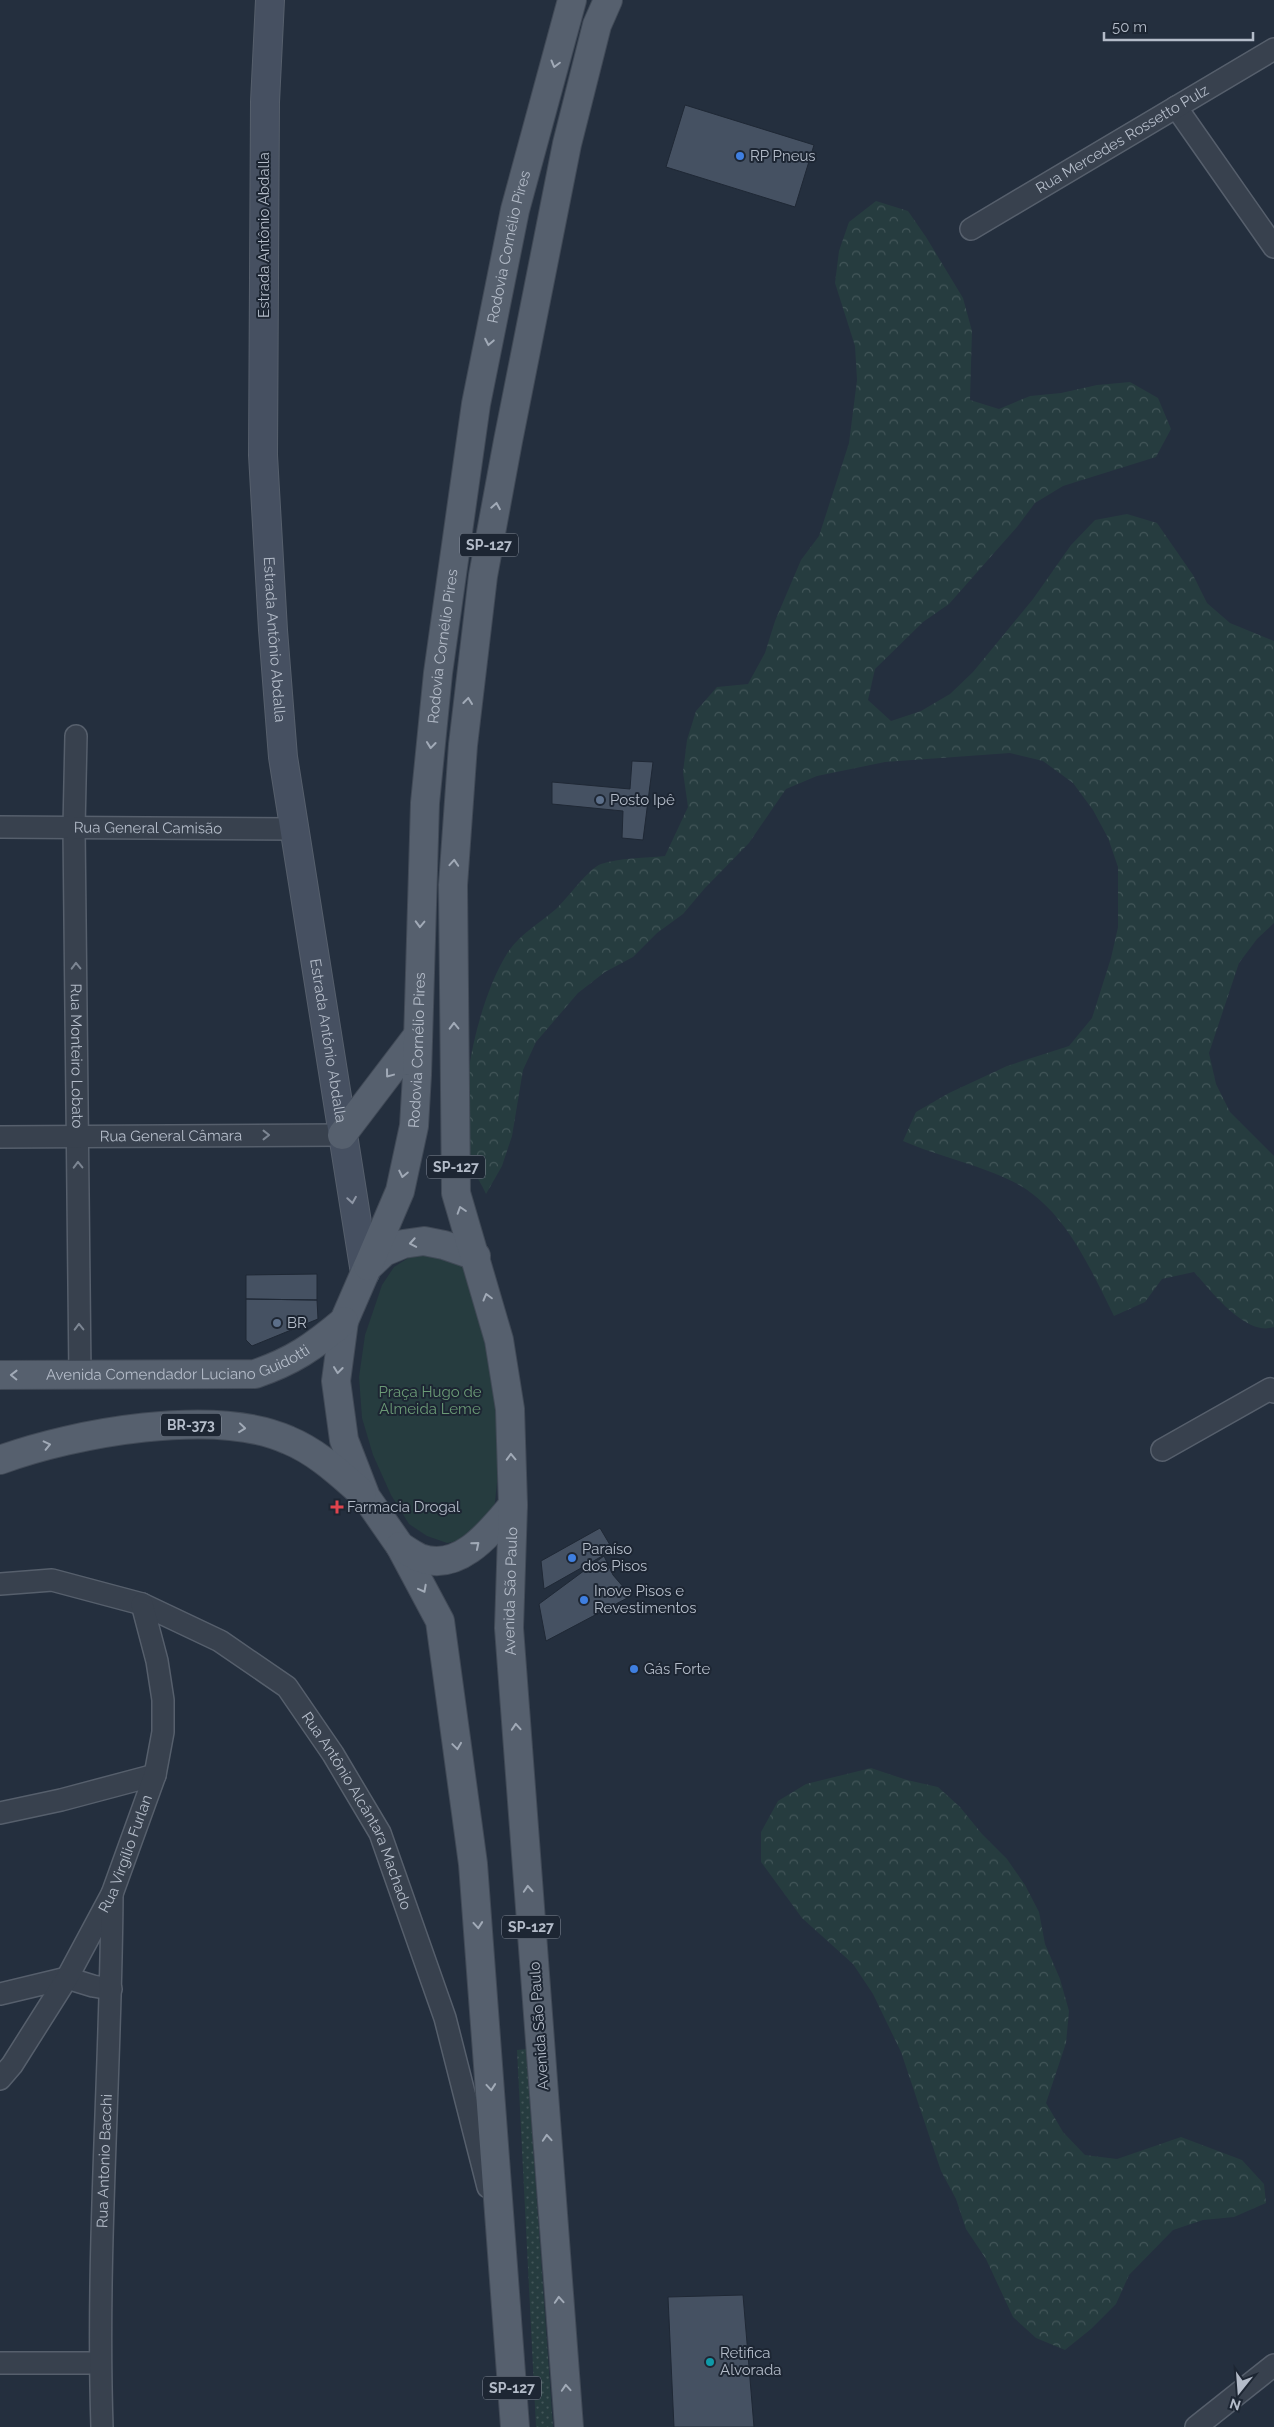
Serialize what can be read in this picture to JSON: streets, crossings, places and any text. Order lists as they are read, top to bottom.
{
  "streets": {
    "main road": [
      "Rodovia Cornélio Pires",
      "SP-127",
      "Avenida Comendador Luciano Guidotti",
      "BR-373",
      "Avenida São Paulo"
    ],
    "street": [
      "Rua Mercedes Rossetto Pulz",
      "Estrada Antônio Abdalla",
      "Rua General Camisão",
      "Rua Monteiro Lobato",
      "Rua General Câmara",
      "Rua Antônio Alcântara Machado",
      "Rua Virgílio Furlan",
      "Rua Antonio Bacchi"
    ]
  },
  "crossings": [
    ["Estrada Antônio Abdalla", "Rodovia Cornélio Pires"],
    ["Estrada Antônio Abdalla", "SP-127"],
    ["Estrada Antônio Abdalla", "Rua General Camisão"],
    ["Estrada Antônio Abdalla", "Rua General Câmara"],
    ["Rodovia Cornélio Pires", "SP-127"],
    ["SP-127", "Avenida Comendador Luciano Guidotti"],
    ["SP-127", "BR-373"],
    ["SP-127", "Avenida São Paulo"],
    ["SP-127", "Rua Antônio Alcântara Machado"],
    ["Rua General Camisão", "Rua Monteiro Lobato"],
    ["Rua Monteiro Lobato", "Rua General Câmara"],
    ["Rua Monteiro Lobato", "Avenida Comendador Luciano Guidotti"],
    ["Rua Antônio Alcântara Machado", "Rua Virgílio Furlan"],
    ["Rua Virgílio Furlan", "Rua Antonio Bacchi"]
  ],
  "one_way": ["Rua Monteiro Lobato", "Rua General Câmara"],
  "parks": ["Praça Hugo de Almeida Leme"],
  "places": {
    "other": [
      "RP Pneus",
      "Posto Ipê",
      "BR",
      "Paraíso dos Pisos",
      "Inove Pisos e Revestimentos",
      "Gás Forte",
      "Retifica Alvorada"
    ],
    "health": ["Farmacia Drogal"]
  },
  "scale_bar": "50 m",
  "north": "bottom"
}
